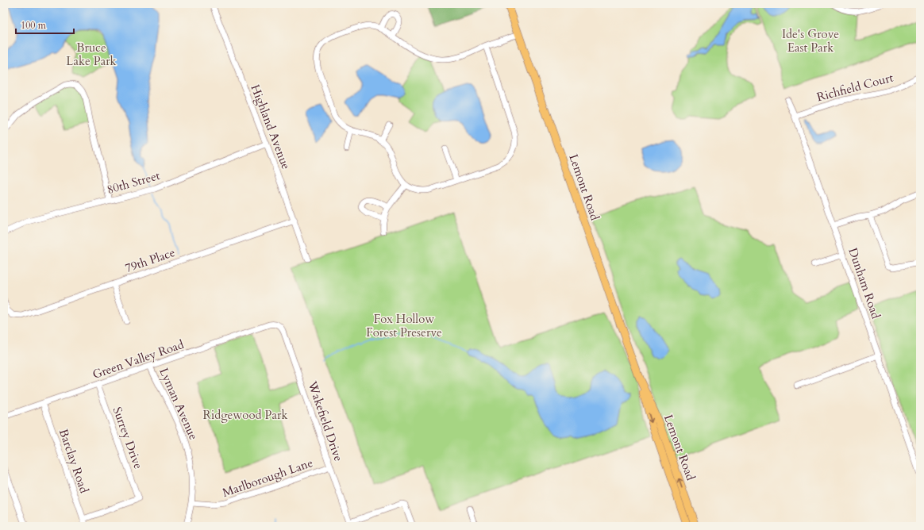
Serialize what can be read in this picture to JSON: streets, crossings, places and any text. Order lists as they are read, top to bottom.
{
  "streets": {
    "main road": ["Lemont Road"],
    "street": [
      "Richfield Court",
      "Highland Avenue",
      "80th Street",
      "79th Place",
      "Dunham Road",
      "Green Valley Road",
      "Lyman Avenue",
      "Wakefield Drive",
      "Surrey Drive",
      "Barclay Road",
      "Marlborough Lane"
    ]
  },
  "crossings": [
    ["Richfield Court", "Dunham Road"],
    ["Highland Avenue", "80th Street"],
    ["Highland Avenue", "79th Place"],
    ["Green Valley Road", "Lyman Avenue"],
    ["Green Valley Road", "Wakefield Drive"],
    ["Green Valley Road", "Surrey Drive"],
    ["Green Valley Road", "Barclay Road"],
    ["Lyman Avenue", "Marlborough Lane"],
    ["Wakefield Drive", "Marlborough Lane"],
    ["Surrey Drive", "Barclay Road"]
  ],
  "parks": [
    "Ide's Grove East Park",
    "Bruce Lake Park",
    "Fox Hollow Forest Preserve",
    "Ridgewood Park"
  ],
  "scale_bar": "100 m"
}
